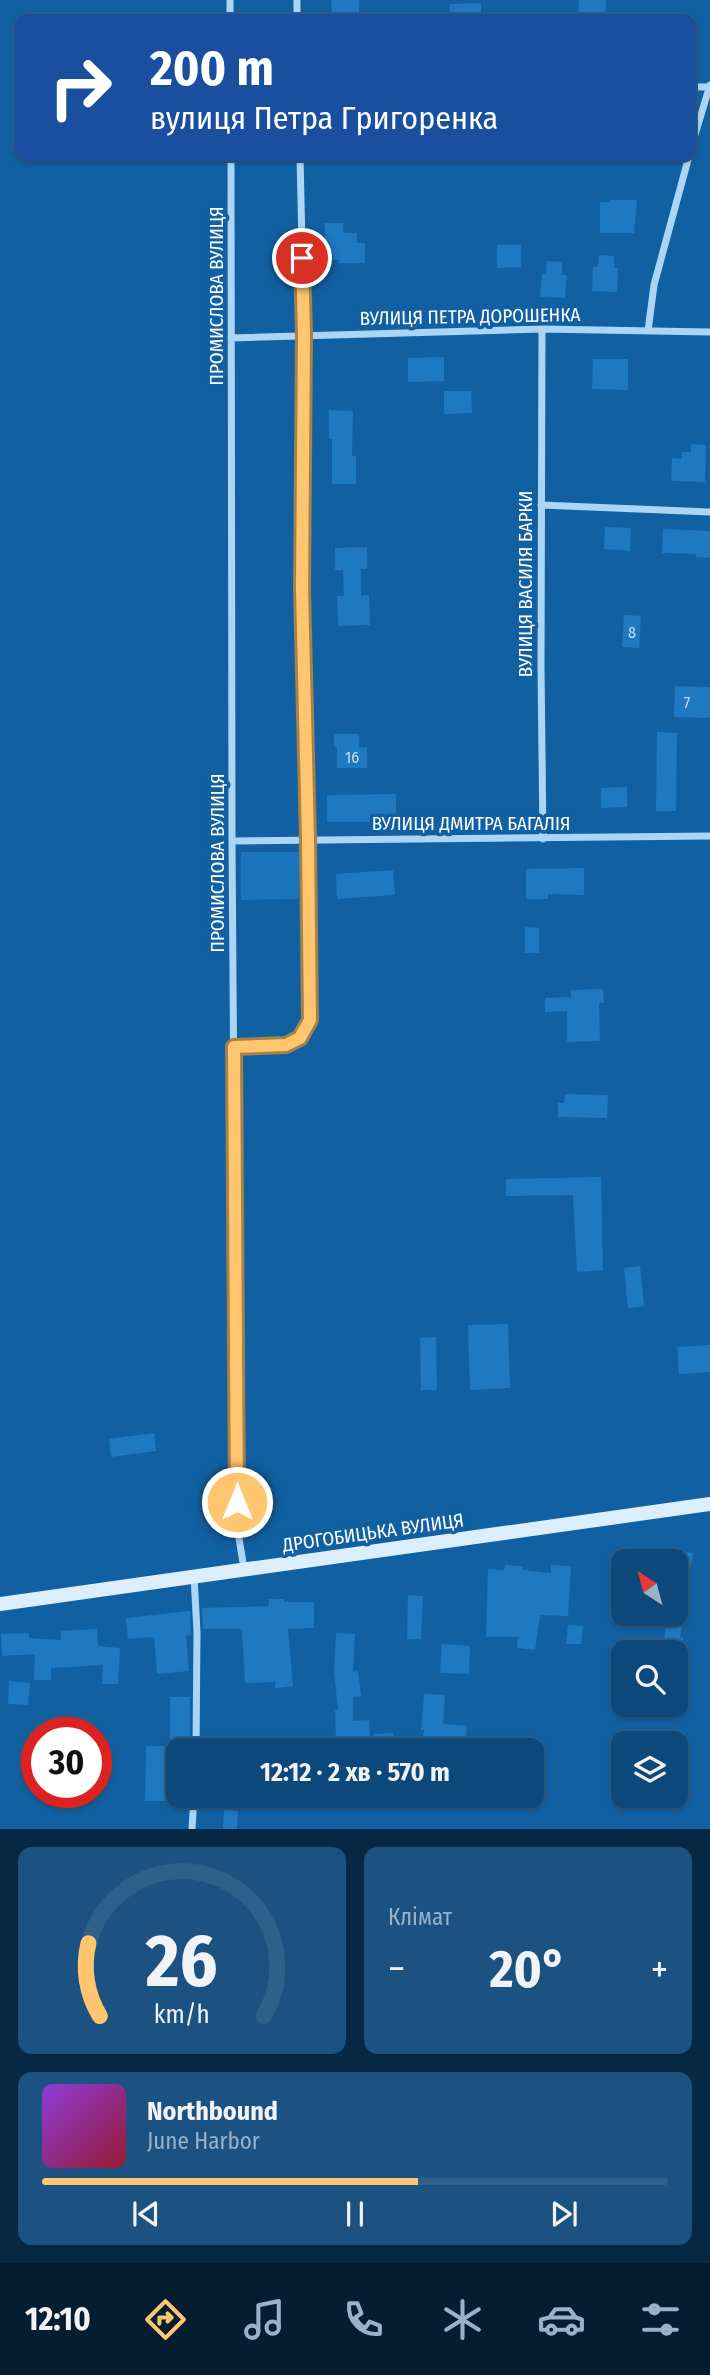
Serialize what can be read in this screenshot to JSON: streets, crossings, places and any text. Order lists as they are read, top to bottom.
{
  "streets": {
    "main road": ["ДРОГОБИЦЬКА ВУЛИЦЯ"],
    "street": [
      "ПРОМИСЛОВА ВУЛИЦЯ",
      "ВУЛИЦЯ ПЕТРА ДОРОШЕНКА",
      "ВУЛИЦЯ ВАСИЛЯ БАРКИ",
      "ВУЛИЦЯ ДМИТРА БАГАЛІЯ"
    ]
  },
  "crossings": [
    ["ПРОМИСЛОВА ВУЛИЦЯ", "ВУЛИЦЯ ПЕТРА ДОРОШЕНКА"],
    ["ПРОМИСЛОВА ВУЛИЦЯ", "ВУЛИЦЯ ДМИТРА БАГАЛІЯ"],
    ["ПРОМИСЛОВА ВУЛИЦЯ", "ДРОГОБИЦЬКА ВУЛИЦЯ"],
    ["ВУЛИЦЯ ПЕТРА ДОРОШЕНКА", "ВУЛИЦЯ ВАСИЛЯ БАРКИ"],
    ["ВУЛИЦЯ ВАСИЛЯ БАРКИ", "ВУЛИЦЯ ДМИТРА БАГАЛІЯ"]
  ],
  "house_numbers": ["8", "7", "16"],
  "north": "top left",
  "page": {
    "turn": ["200 m", "вулиця Петра Григоренка"],
    "limit": "30",
    "trip": "12:12 · 2 хв · 570 m",
    "tile": "Клімат",
    "heat": ["−", "20°", "+"],
    "song": ["Northbound", "June Harbor"],
    "tabs": "12:10",
    "gauge": ["26", "km/h"]
  }
}
